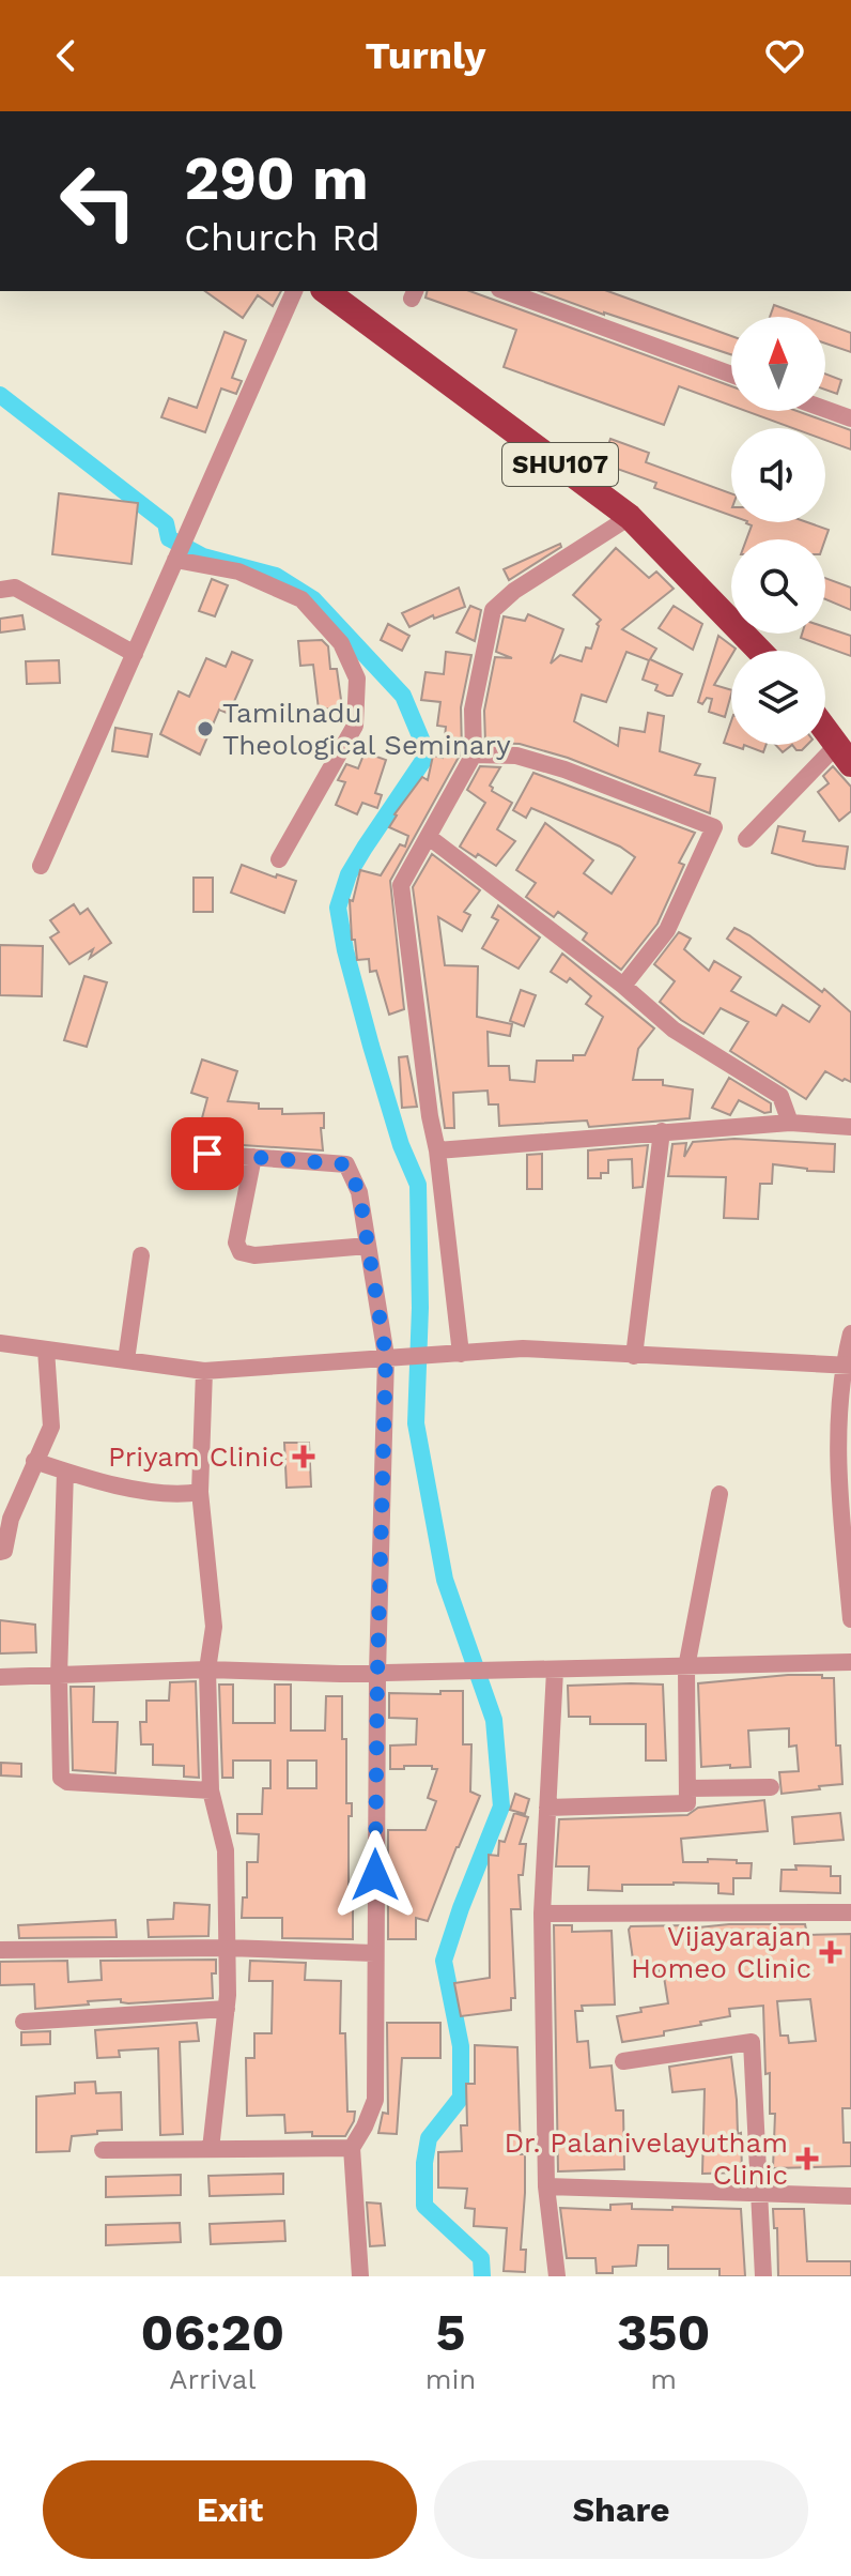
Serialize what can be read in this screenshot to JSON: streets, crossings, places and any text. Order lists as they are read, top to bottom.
{
  "streets": {
    "main road": ["SHU107"]
  },
  "places": {
    "other": ["Tamilnadu Theological Seminary"],
    "health": ["Priyam Clinic", "Vijayarajan Homeo Clinic", "Dr. Palanivelayutham Clinic"]
  },
  "north": "top",
  "page": {
    "header": "Turnly",
    "turn": ["290 m", "Church Rd"],
    "eta": [
      "06:20",
      "Arrival",
      "5",
      "min",
      "350",
      "m"
    ],
    "buttons": ["Exit", "Share"]
  }
}
